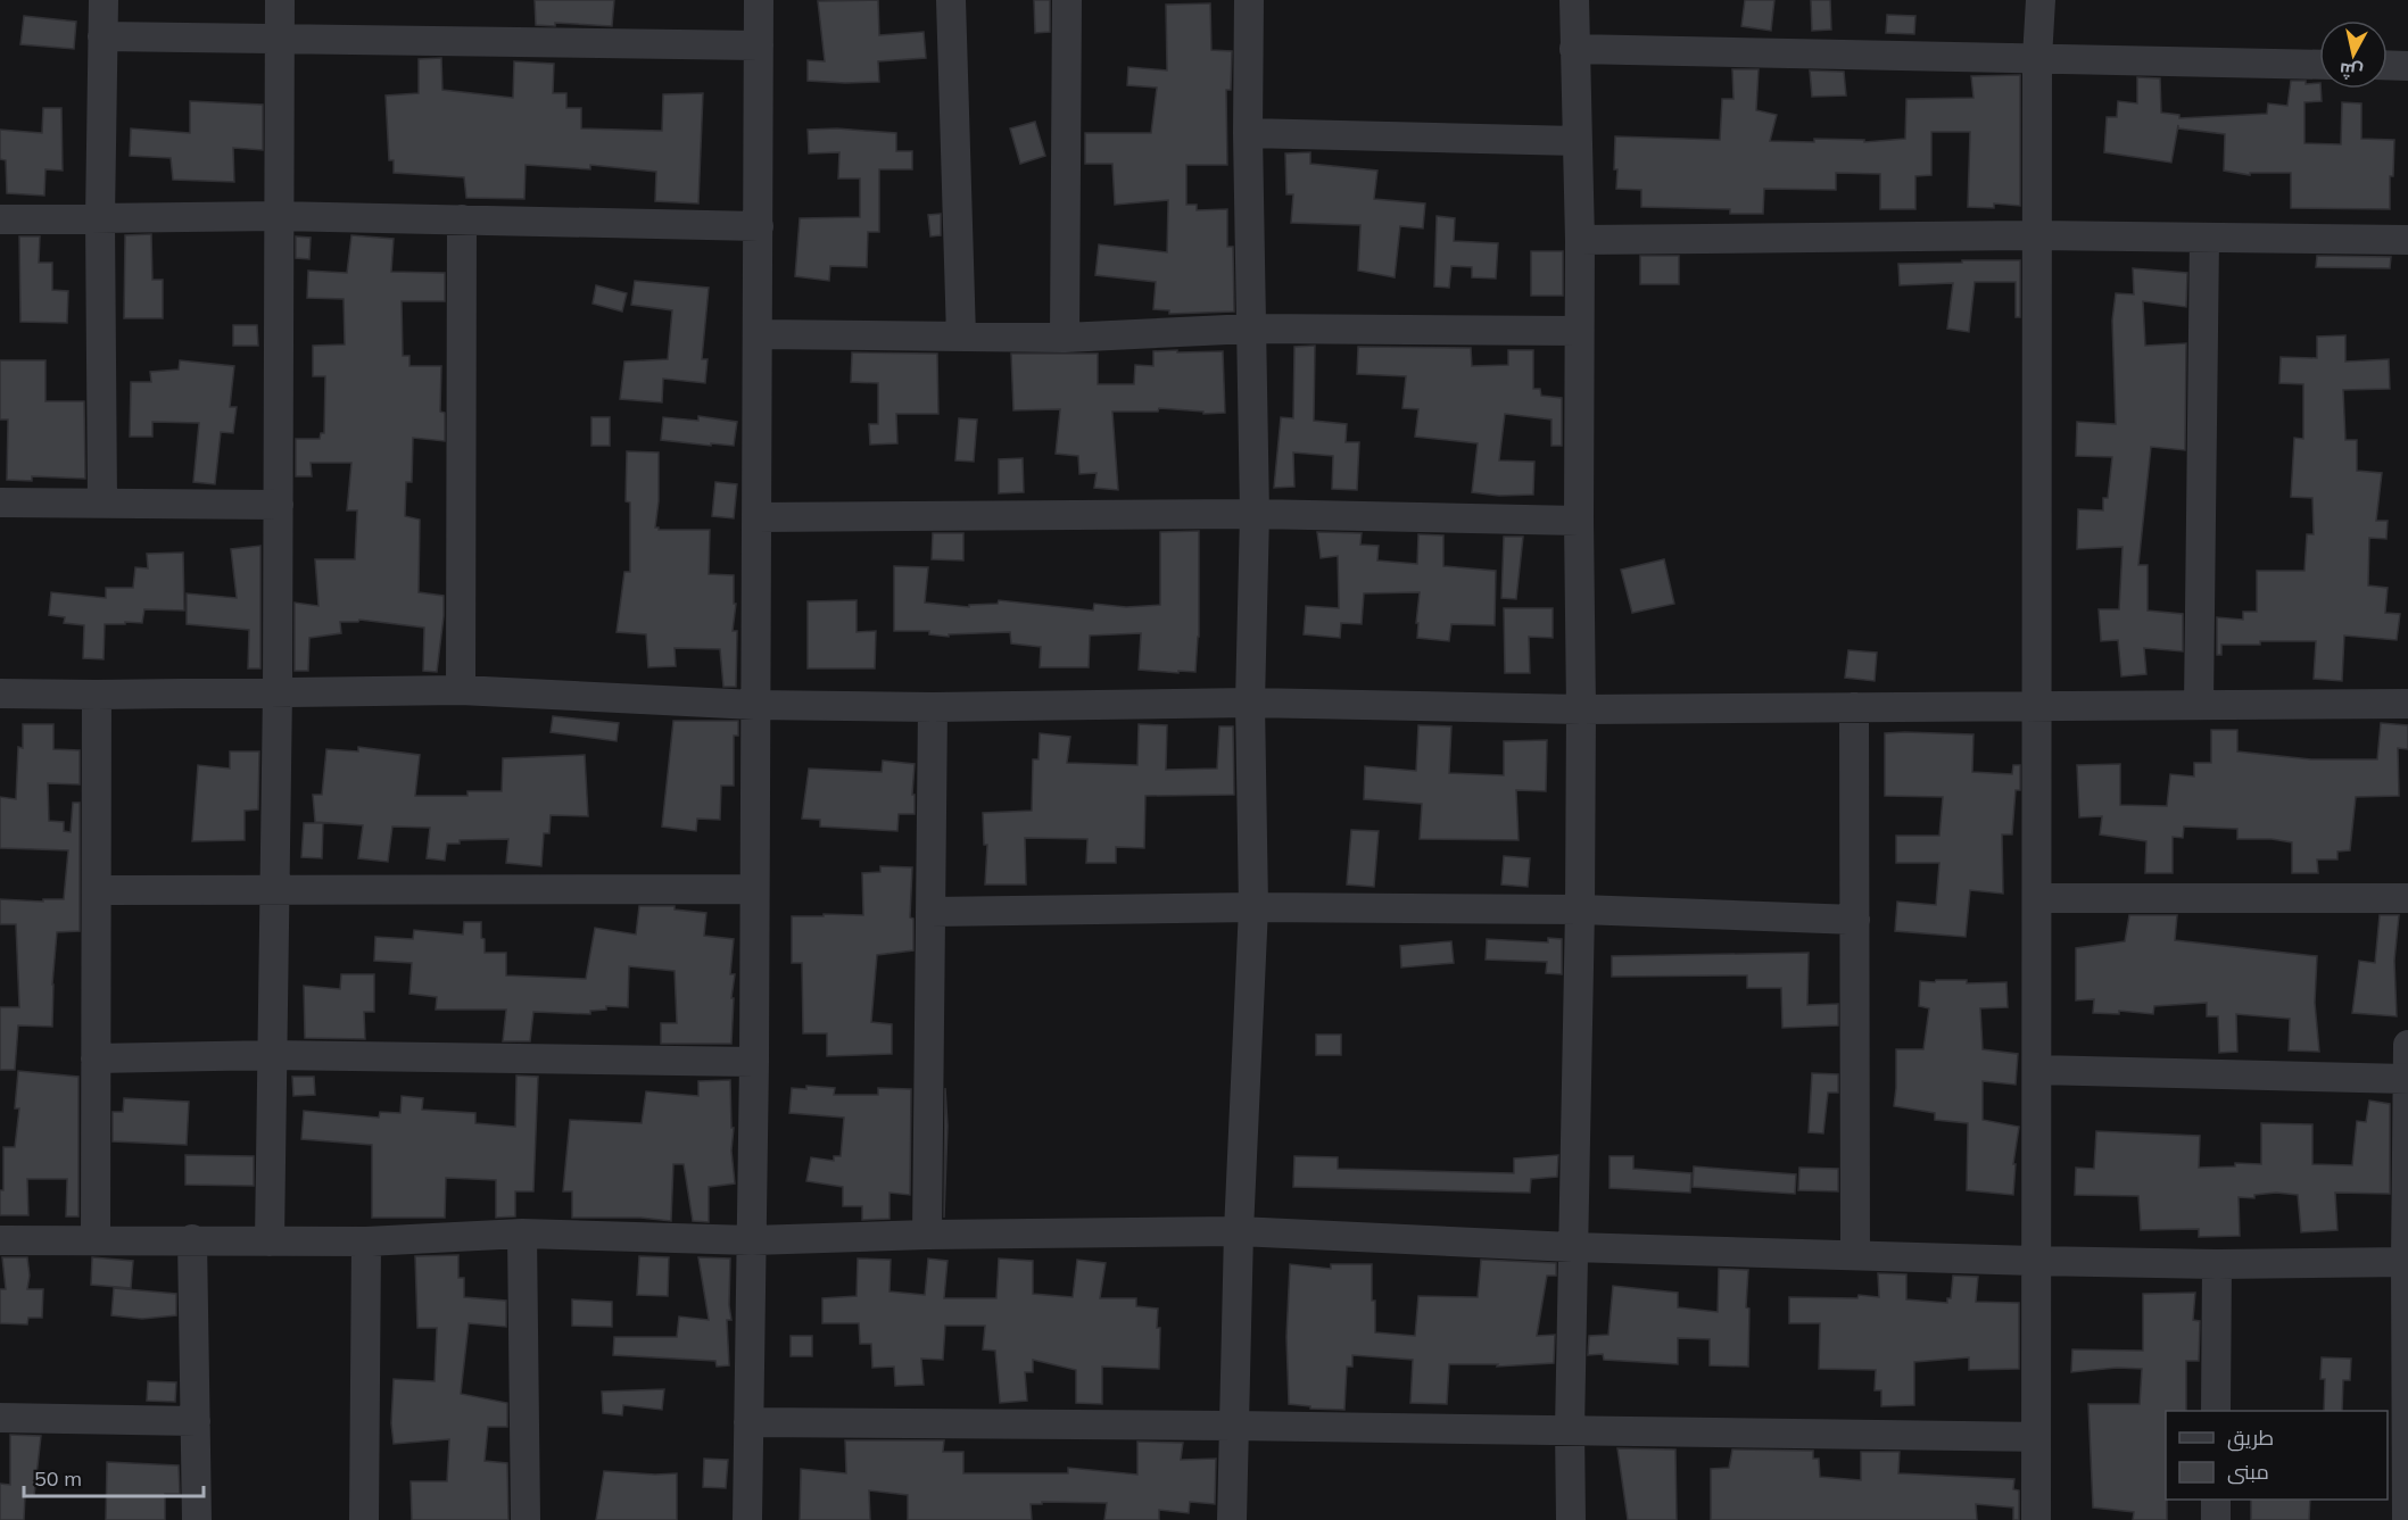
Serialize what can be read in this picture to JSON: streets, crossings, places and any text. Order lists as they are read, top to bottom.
{
  "legend": ["طريق", "مبنى"],
  "scale_bar": "50 m",
  "north": "bottom"
}
